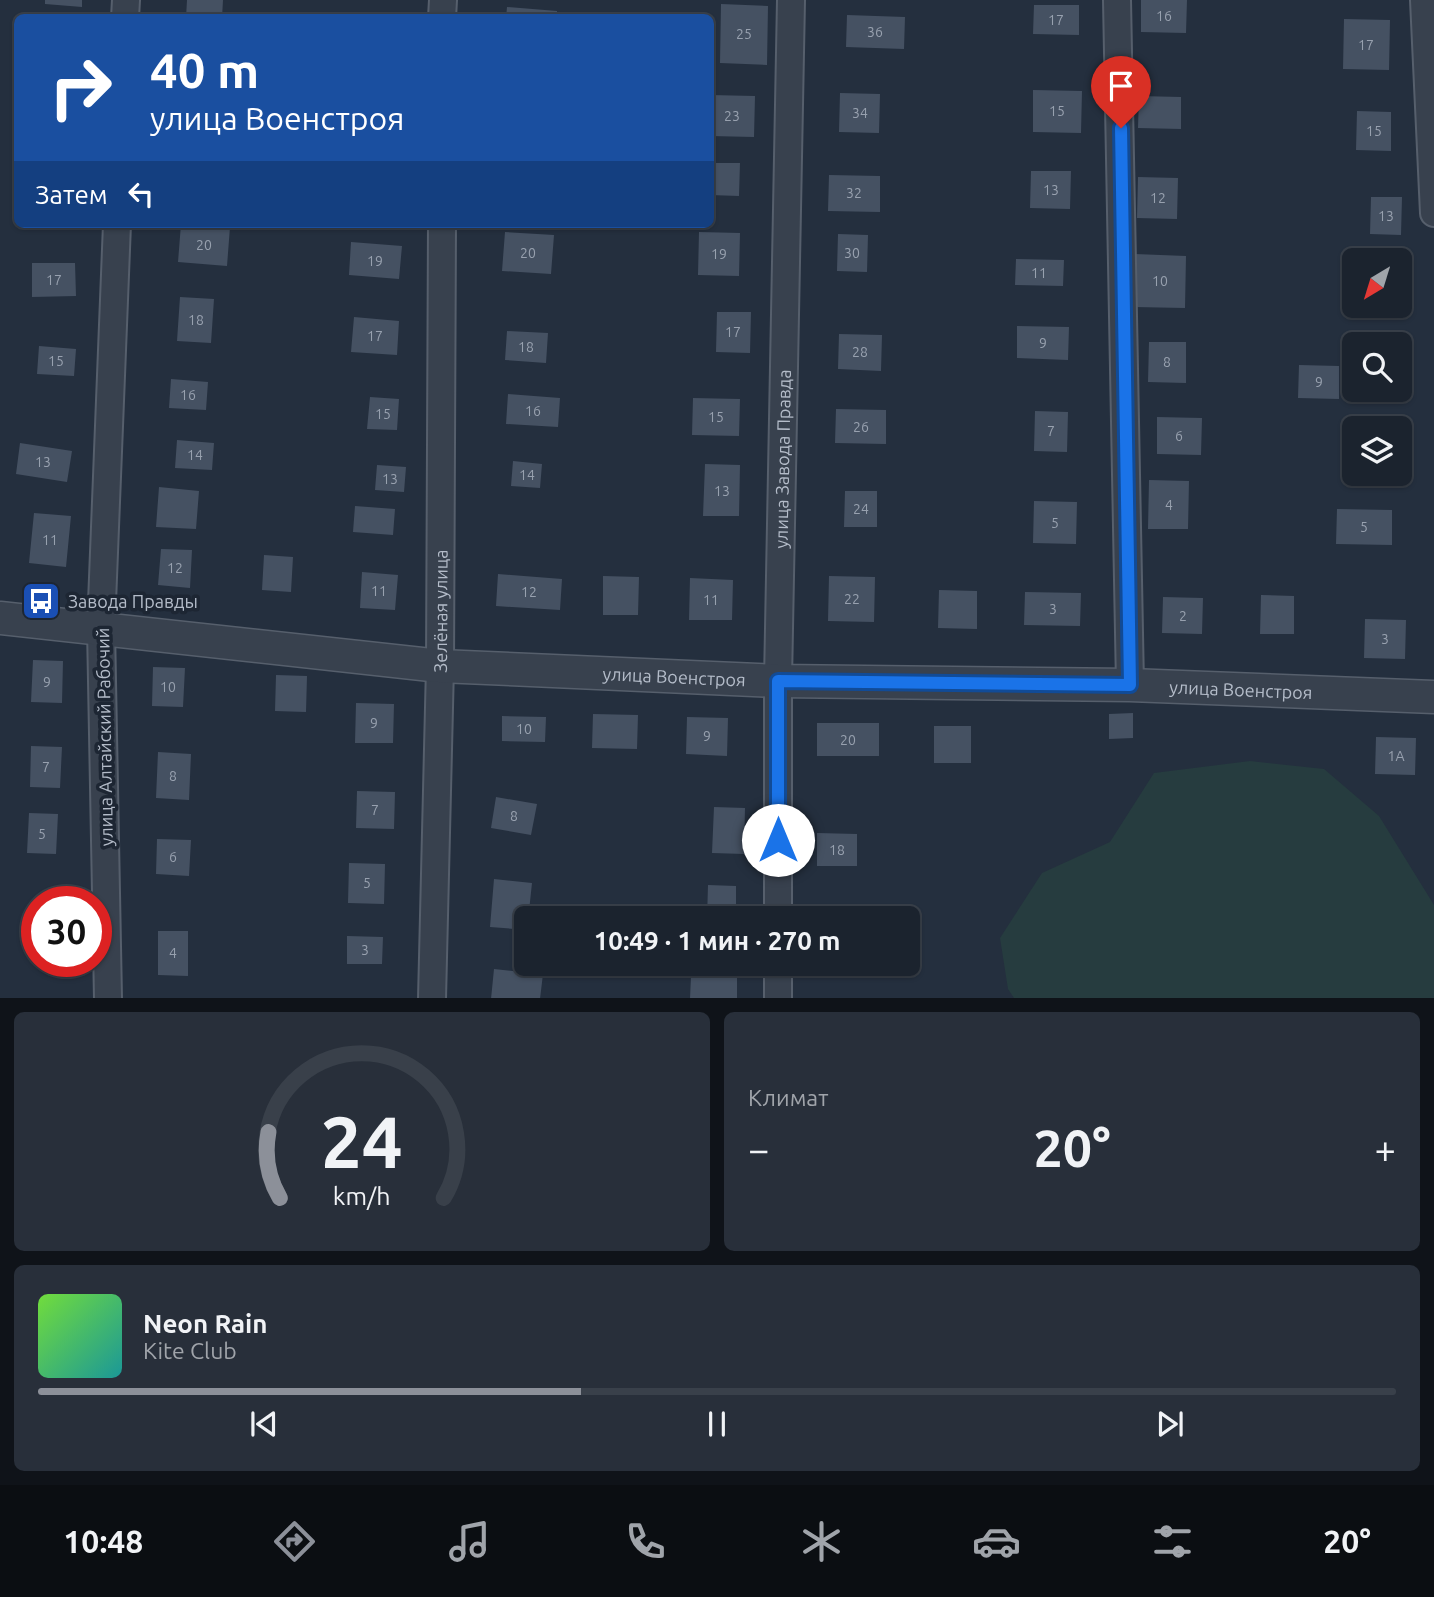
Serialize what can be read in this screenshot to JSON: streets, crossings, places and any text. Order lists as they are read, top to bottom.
{
  "streets": {
    "street": [
      "улица Завода Правда",
      "Зелёная улица",
      "улица Военстроя",
      "улица Алтайский Рабочий"
    ]
  },
  "crossings": [
    ["улица Завода Правда", "улица Военстроя"],
    ["Зелёная улица", "улица Военстроя"],
    ["улица Военстроя", "улица Алтайский Рабочий"]
  ],
  "places": {
    "bus stop": ["Завода Правды"]
  },
  "house_numbers": [
    "16",
    "17",
    "36",
    "25",
    "17",
    "15",
    "34",
    "23",
    "15",
    "13",
    "32",
    "12",
    "13",
    "20",
    "20",
    "30",
    "19",
    "19",
    "11",
    "17",
    "10",
    "18",
    "17",
    "17",
    "9",
    "18",
    "28",
    "15",
    "8",
    "9",
    "16",
    "16",
    "15",
    "15",
    "26",
    "7",
    "6",
    "14",
    "13",
    "14",
    "13",
    "13",
    "4",
    "24",
    "5",
    "5",
    "11",
    "12",
    "11",
    "12",
    "22",
    "11",
    "3",
    "2",
    "3",
    "9",
    "10",
    "9",
    "10",
    "9",
    "20",
    "1А",
    "7",
    "8",
    "7",
    "8",
    "5",
    "18",
    "6",
    "5",
    "3",
    "4"
  ],
  "north": "bottom left",
  "page": {
    "turn": ["40 m", "улица Военстроя"],
    "then": "Затем",
    "limit": "30",
    "trip": "10:49 · 1 мин · 270 m",
    "tile": "Климат",
    "heat": ["−", "20°", "+"],
    "song": ["Neon Rain", "Kite Club"],
    "tabs": ["10:48", "20°"],
    "gauge": ["24", "km/h"]
  }
}
